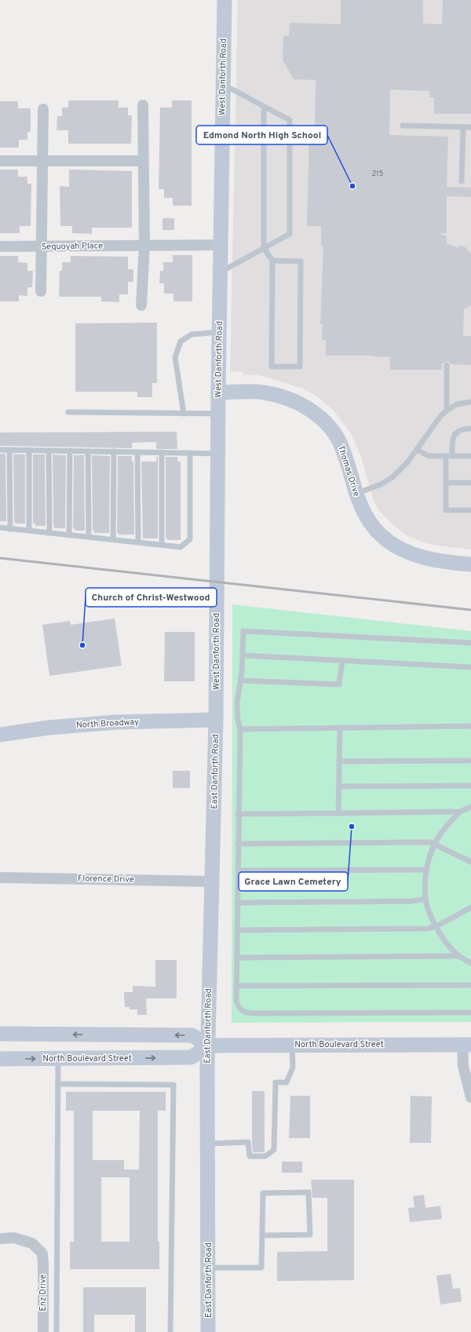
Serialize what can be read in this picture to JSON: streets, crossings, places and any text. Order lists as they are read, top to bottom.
{
  "streets": {
    "main road": [
      "West Danforth Road",
      "Thomas Drive",
      "North Broadway",
      "East Danforth Road",
      "North Boulevard Street"
    ],
    "street": ["Sequoyah Place", "Florence Drive", "Enz Drive"]
  },
  "crossings": [
    ["West Danforth Road", "Sequoyah Place"],
    ["West Danforth Road", "Thomas Drive"],
    ["West Danforth Road", "North Broadway"],
    ["West Danforth Road", "East Danforth Road"],
    ["North Broadway", "East Danforth Road"],
    ["East Danforth Road", "Florence Drive"],
    ["East Danforth Road", "North Boulevard Street"]
  ],
  "places": ["Edmond North High School", "Church of Christ-Westwood", "Grace Lawn Cemetery"],
  "house_numbers": ["215"]
}
